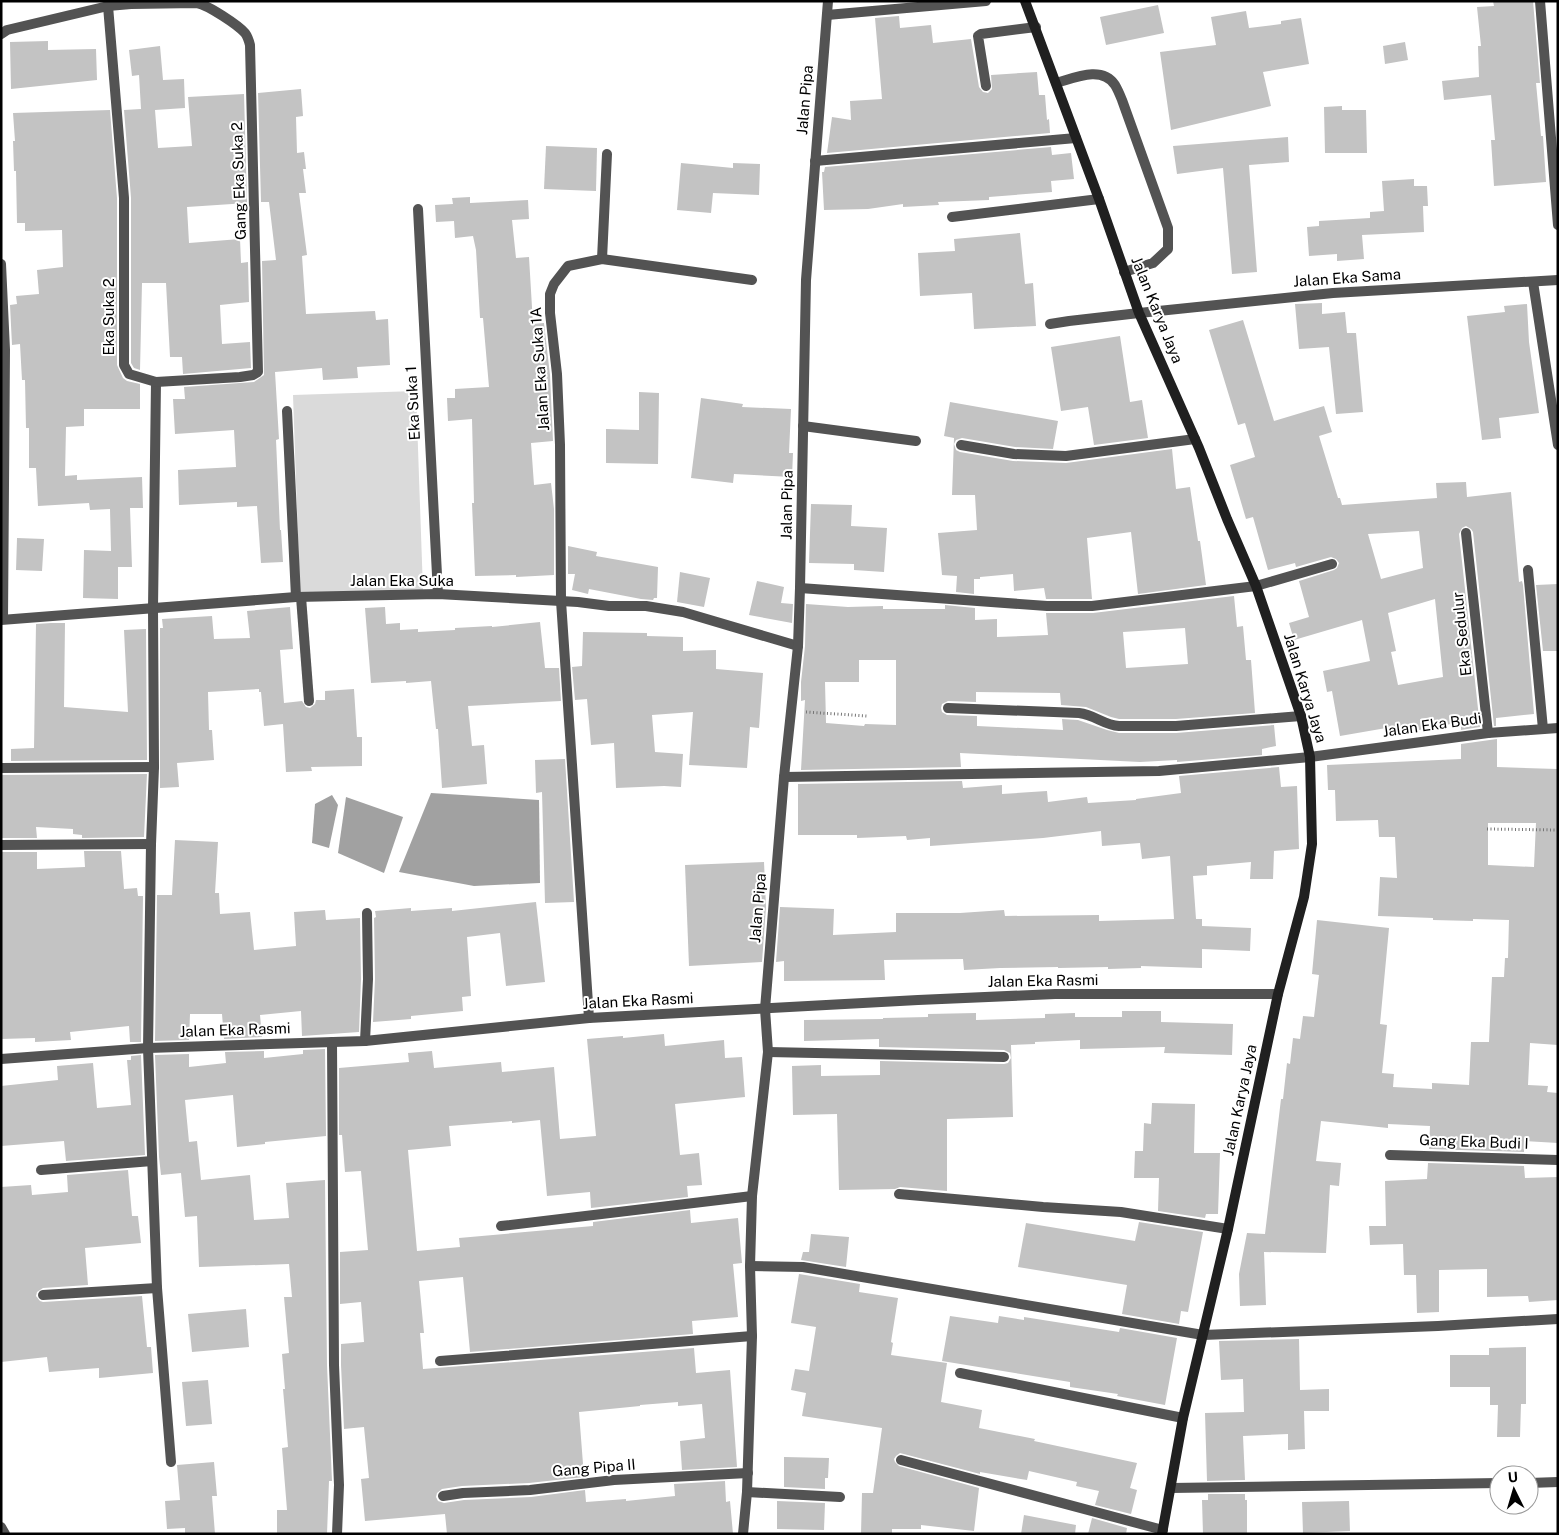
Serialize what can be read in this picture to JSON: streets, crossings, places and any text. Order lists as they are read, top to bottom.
{
  "streets": {
    "main road": ["Jalan Karya Jaya"],
    "street": [
      "Jalan Pipa",
      "Gang Eka Suka 2",
      "Jalan Eka Sama",
      "Eka Suka 2",
      "Jalan Eka Suka 1A",
      "Eka Suka 1",
      "Jalan Eka Suka",
      "Eka Sedulur",
      "Jalan Eka Budi",
      "Jalan Eka Rasmi",
      "Gang Eka Budi I",
      "Gang Pipa II"
    ]
  },
  "crossings": [
    ["Jalan Pipa", "Jalan Eka Suka"],
    ["Jalan Pipa", "Jalan Eka Budi"],
    ["Jalan Pipa", "Jalan Eka Rasmi"],
    ["Jalan Pipa", "Gang Pipa II"],
    ["Gang Eka Suka 2", "Eka Suka 2"],
    ["Jalan Eka Sama", "Jalan Karya Jaya"],
    ["Jalan Karya Jaya", "Jalan Eka Budi"],
    ["Jalan Karya Jaya", "Jalan Eka Rasmi"],
    ["Jalan Eka Suka 1A", "Jalan Eka Suka"],
    ["Jalan Eka Suka 1A", "Jalan Eka Rasmi"],
    ["Eka Suka 1", "Jalan Eka Suka"],
    ["Eka Sedulur", "Jalan Eka Budi"]
  ],
  "north": "top"
}
